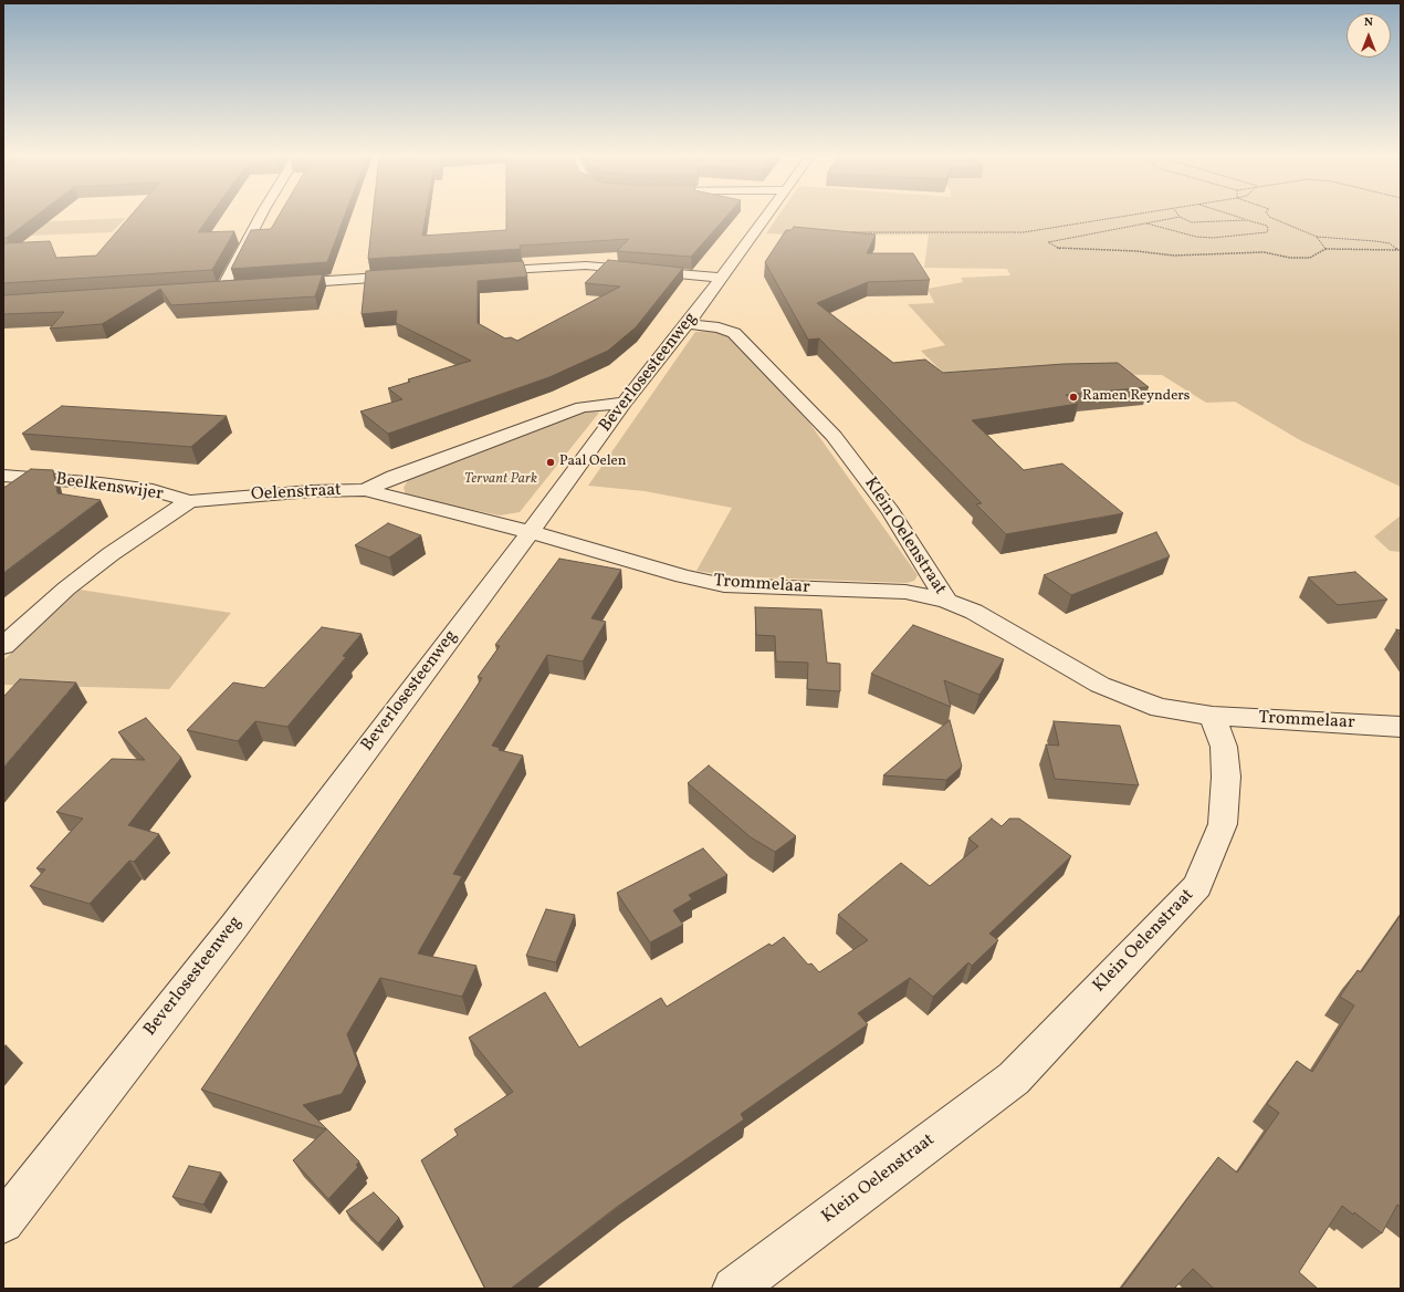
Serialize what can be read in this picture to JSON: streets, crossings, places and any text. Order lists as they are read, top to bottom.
{
  "streets": {
    "street": [
      "Beverlosesteenweg",
      "Beelkenswijer",
      "Oelenstraat",
      "Klein Oelenstraat",
      "Trommelaar"
    ]
  },
  "crossings": [
    ["Beverlosesteenweg", "Oelenstraat"],
    ["Beverlosesteenweg", "Klein Oelenstraat"],
    ["Beverlosesteenweg", "Trommelaar"],
    ["Beelkenswijer", "Oelenstraat"],
    ["Klein Oelenstraat", "Trommelaar"]
  ],
  "parks": ["Tervant Park"],
  "places": ["Ramen Reynders", "Paal Oelen"],
  "north": "top"
}
